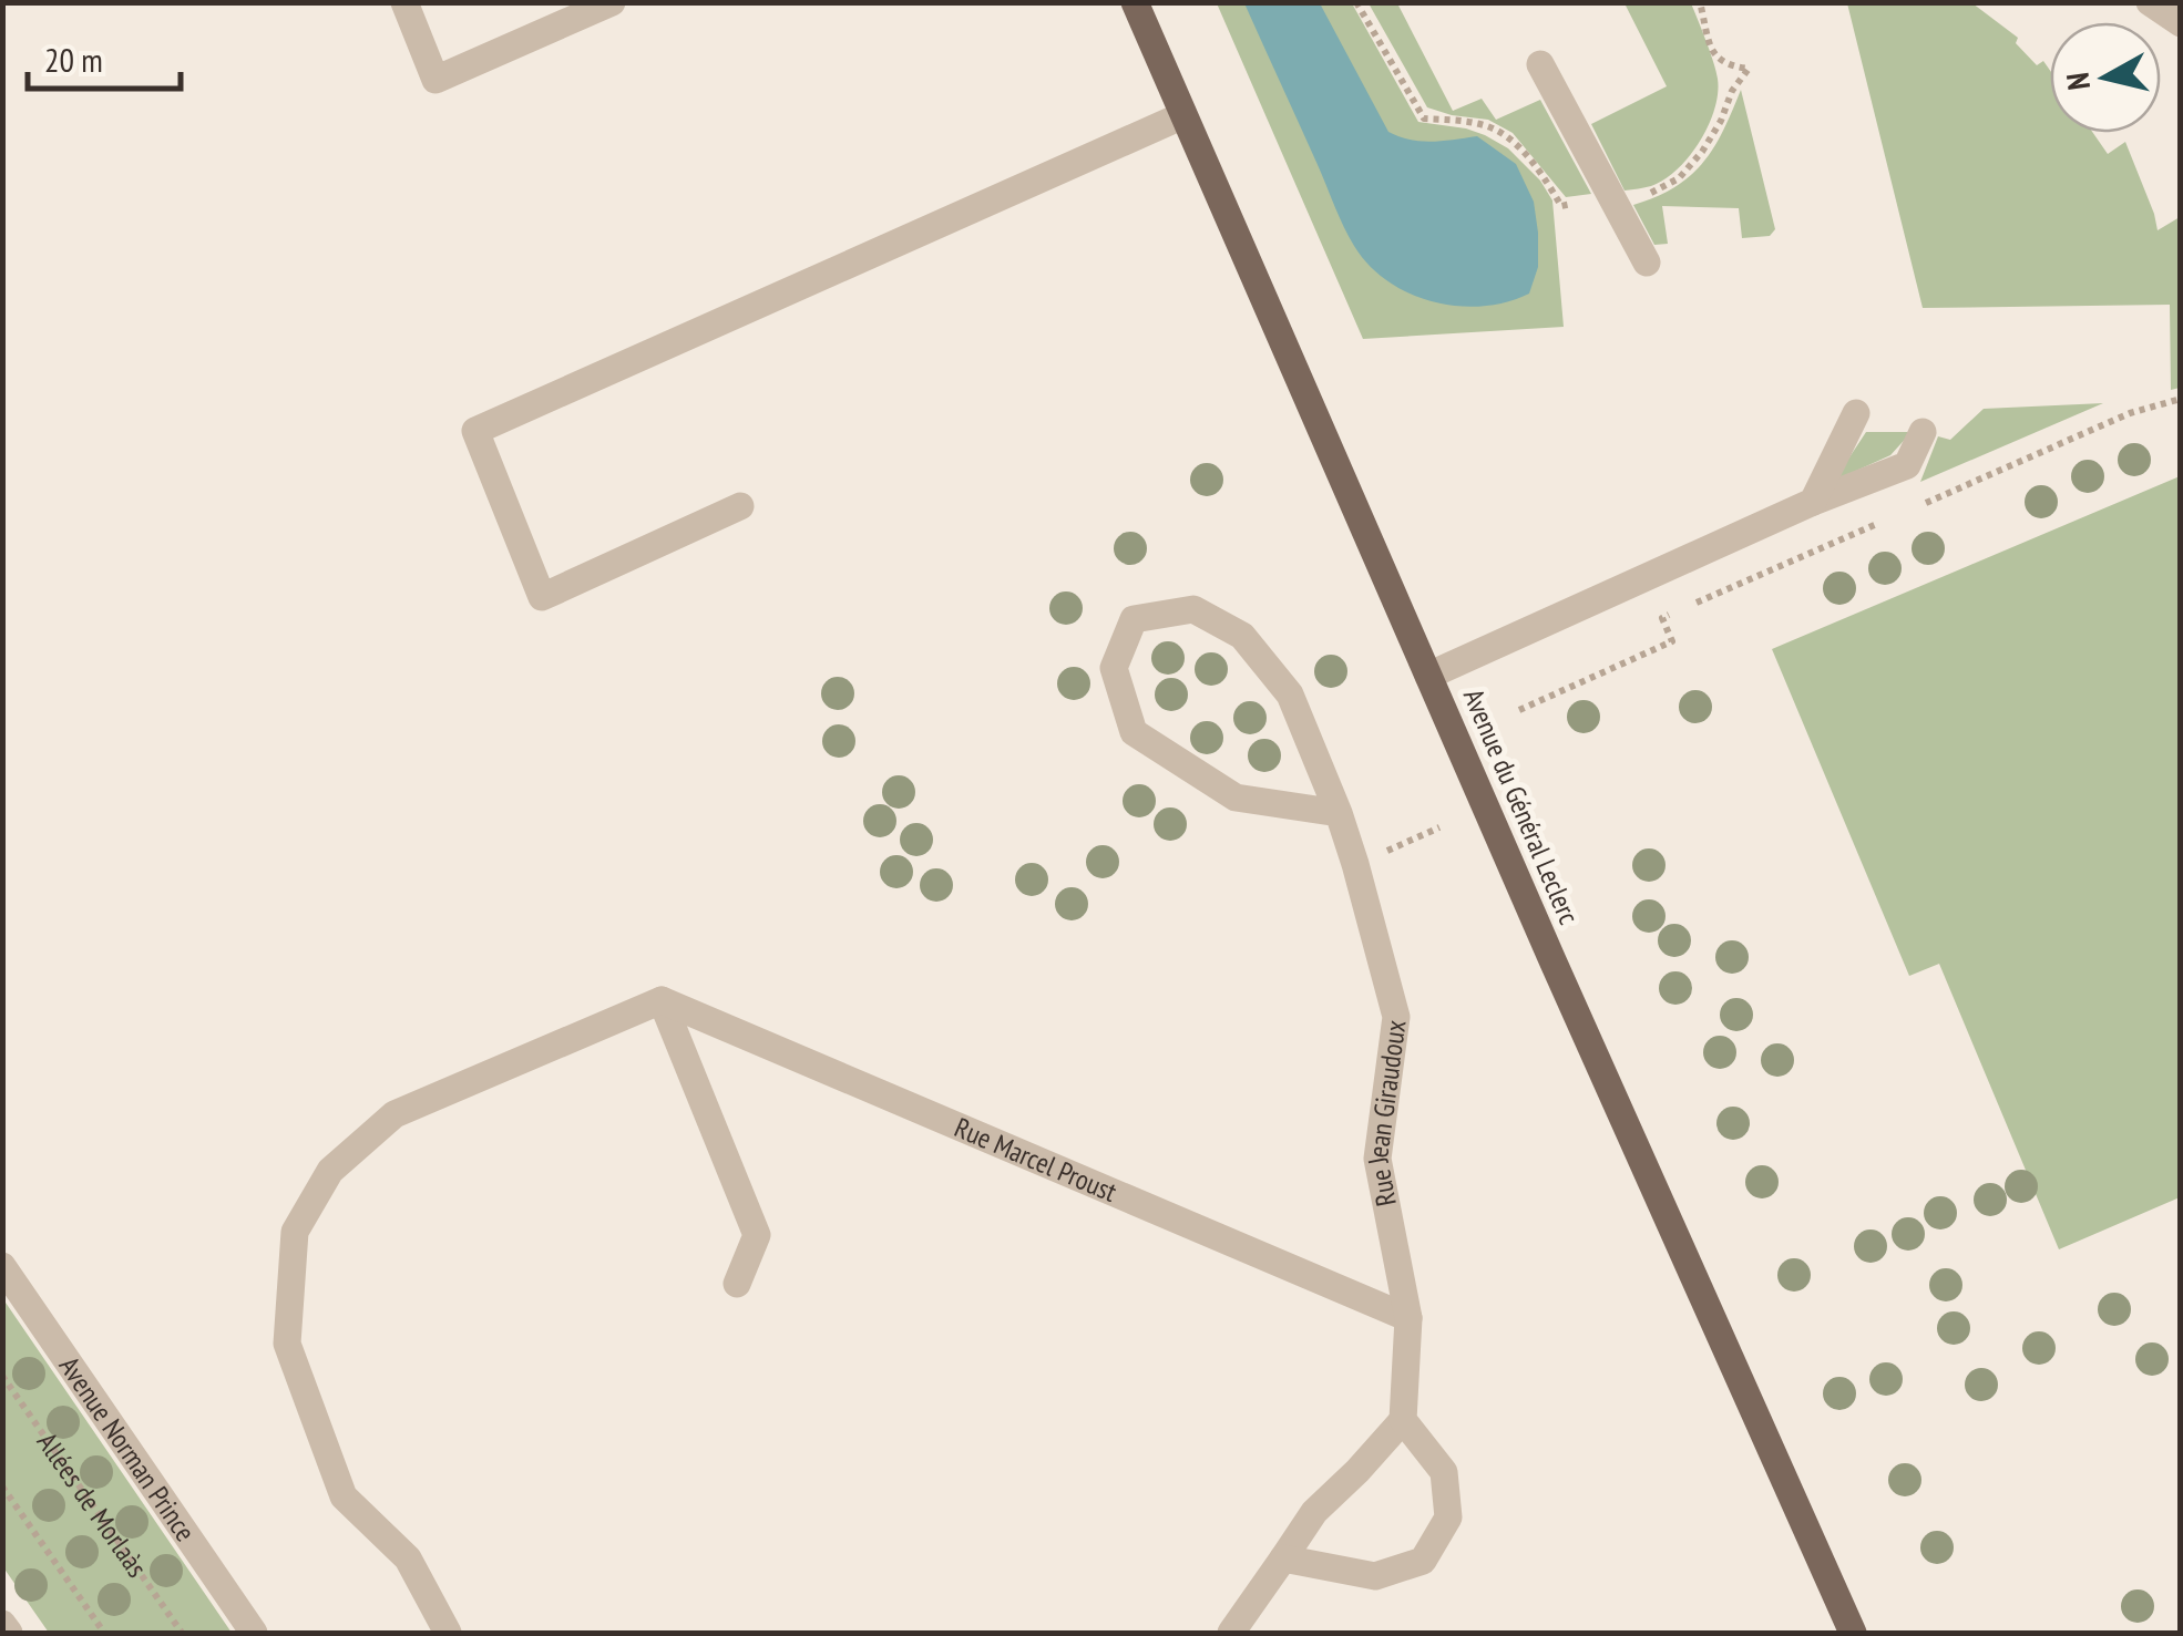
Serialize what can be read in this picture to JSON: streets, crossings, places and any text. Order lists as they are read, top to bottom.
{
  "streets": {
    "main road": ["Avenue du Général Leclerc"],
    "street": ["Rue Jean Giraudoux", "Rue Marcel Proust", "Avenue Norman Prince"],
    "path": ["Allées de Morlaàs"]
  },
  "crossings": [
    ["Rue Jean Giraudoux", "Rue Marcel Proust"]
  ],
  "scale_bar": "20 m",
  "north": "left"
}
